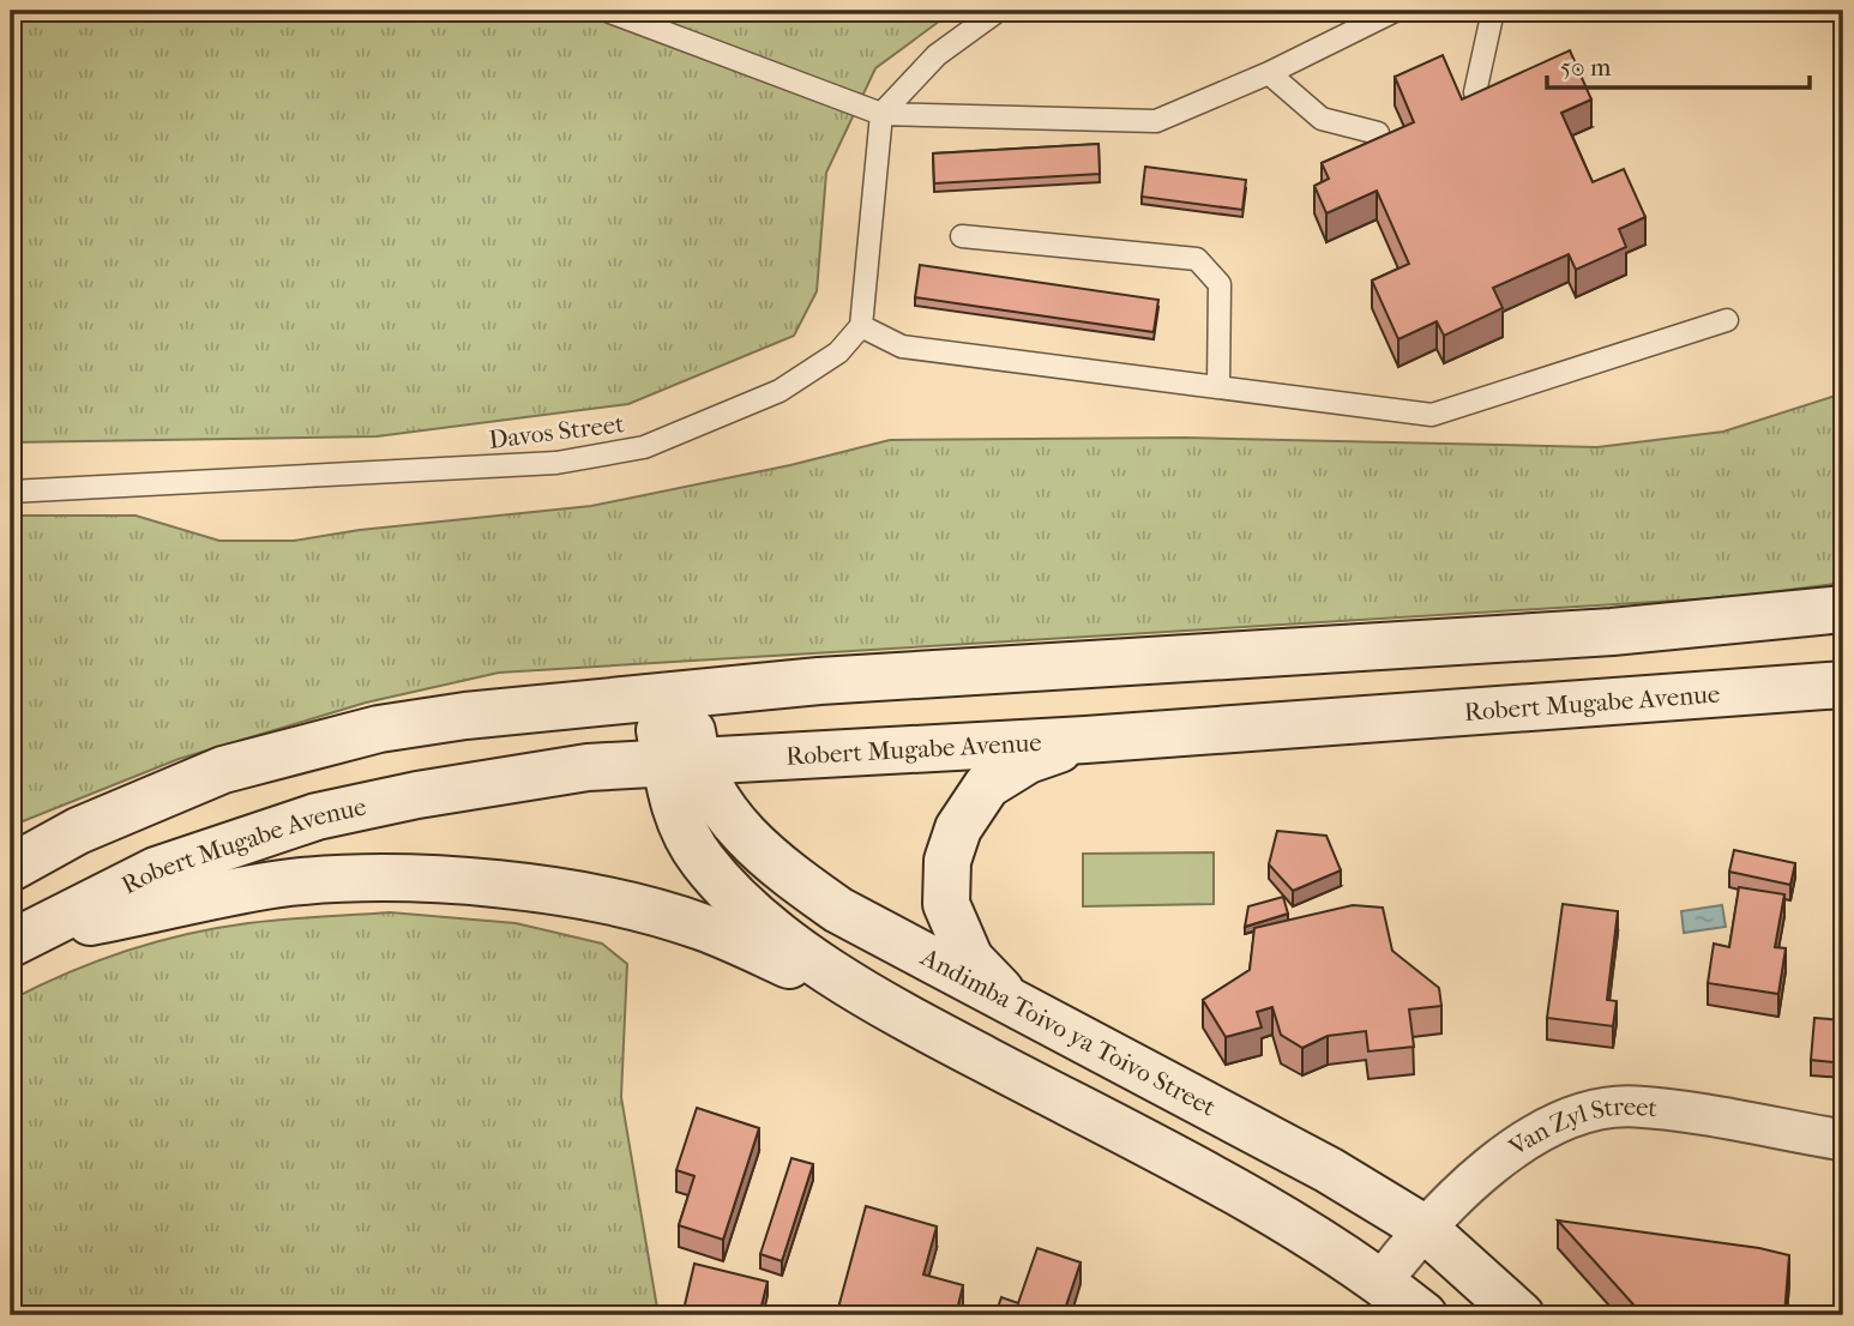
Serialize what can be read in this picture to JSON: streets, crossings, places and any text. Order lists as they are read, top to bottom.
{
  "streets": {
    "main road": ["Robert Mugabe Avenue", "Andimba Toivo ya Toivo Street"],
    "street": ["Van Zyl Street"],
    "lane": ["Davos Street"]
  },
  "crossings": [
    ["Robert Mugabe Avenue", "Andimba Toivo ya Toivo Street"],
    ["Andimba Toivo ya Toivo Street", "Van Zyl Street"]
  ],
  "scale_bar": "50 m"
}
